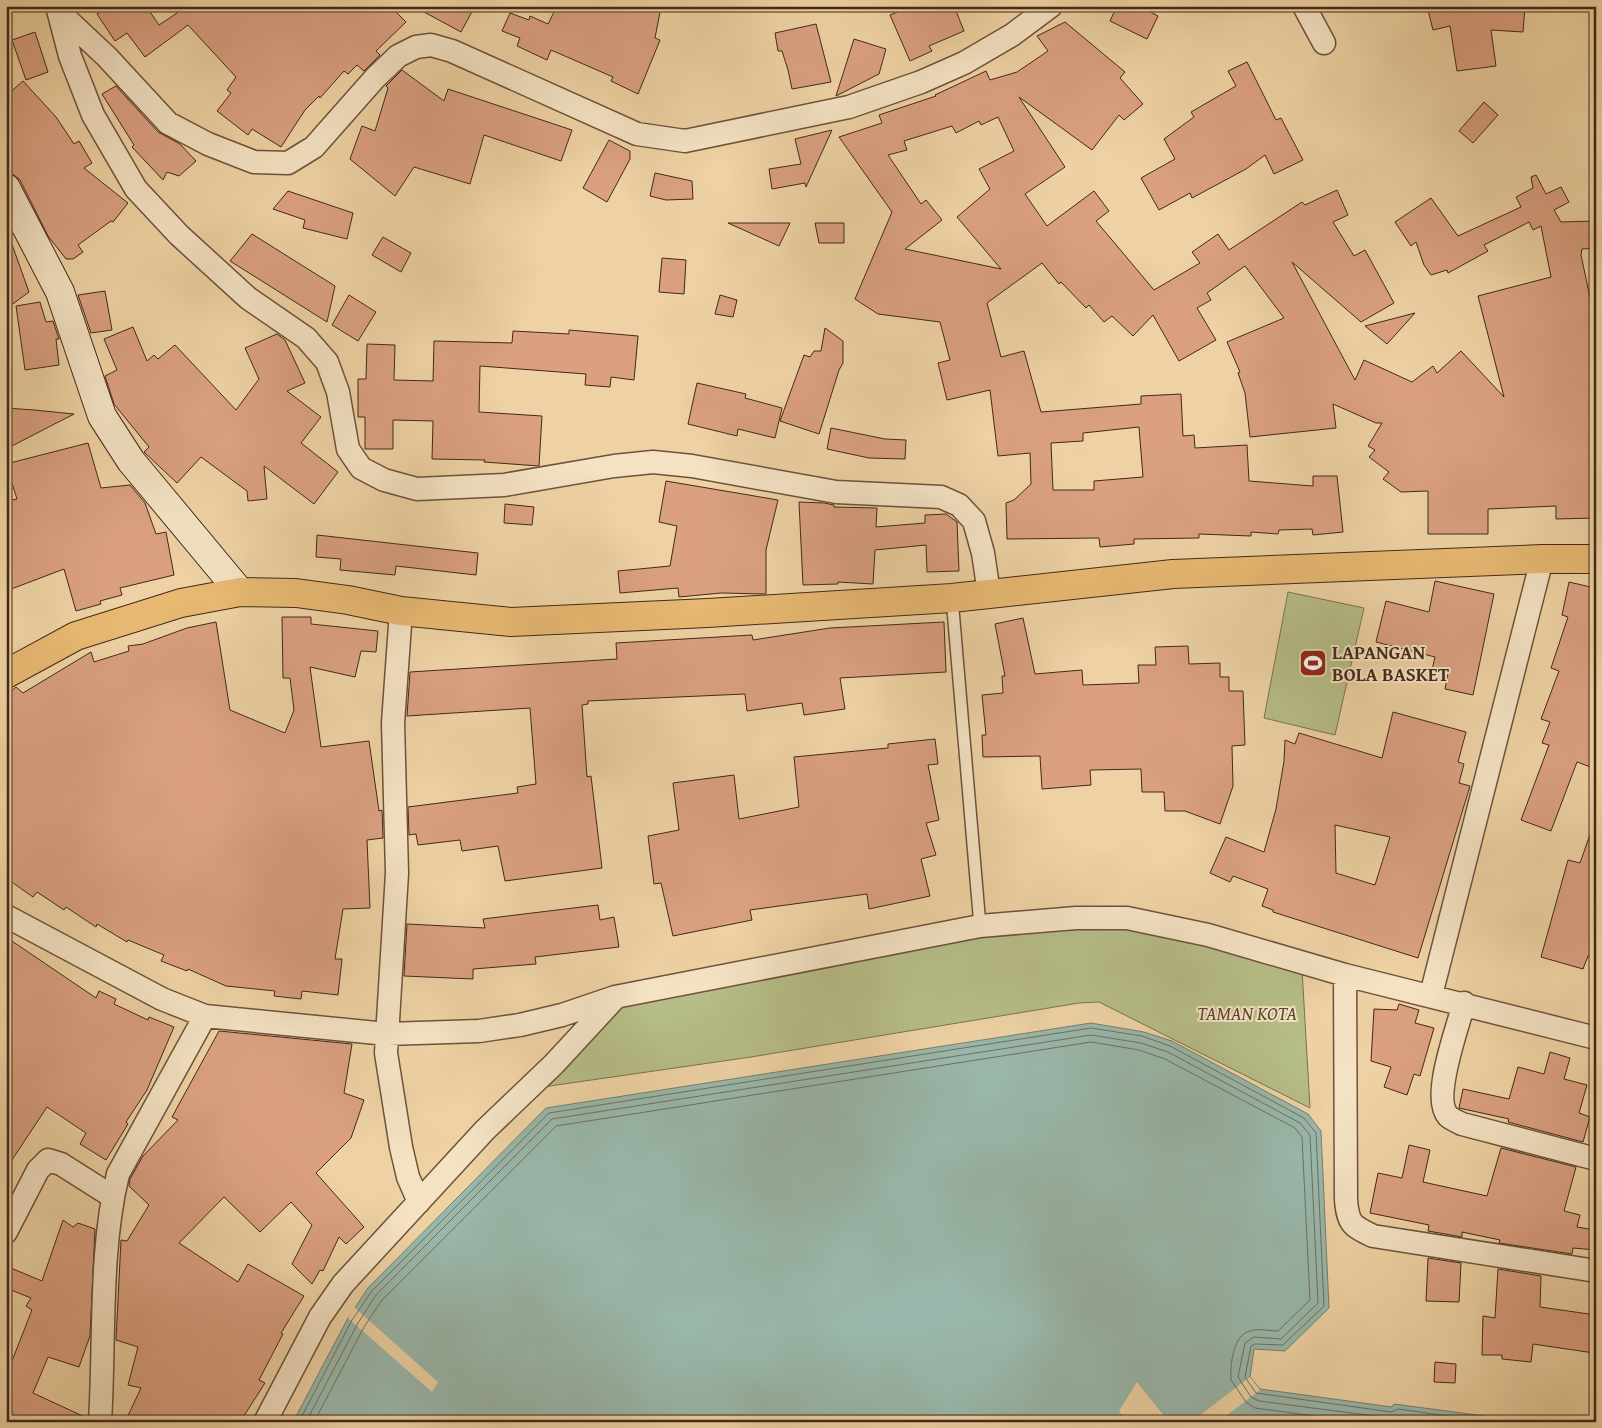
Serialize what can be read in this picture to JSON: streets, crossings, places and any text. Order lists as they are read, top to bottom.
{
  "parks": ["TAMAN KOTA"],
  "places": {
    "sports": ["LAPANGAN BOLA BASKET"]
  }
}
